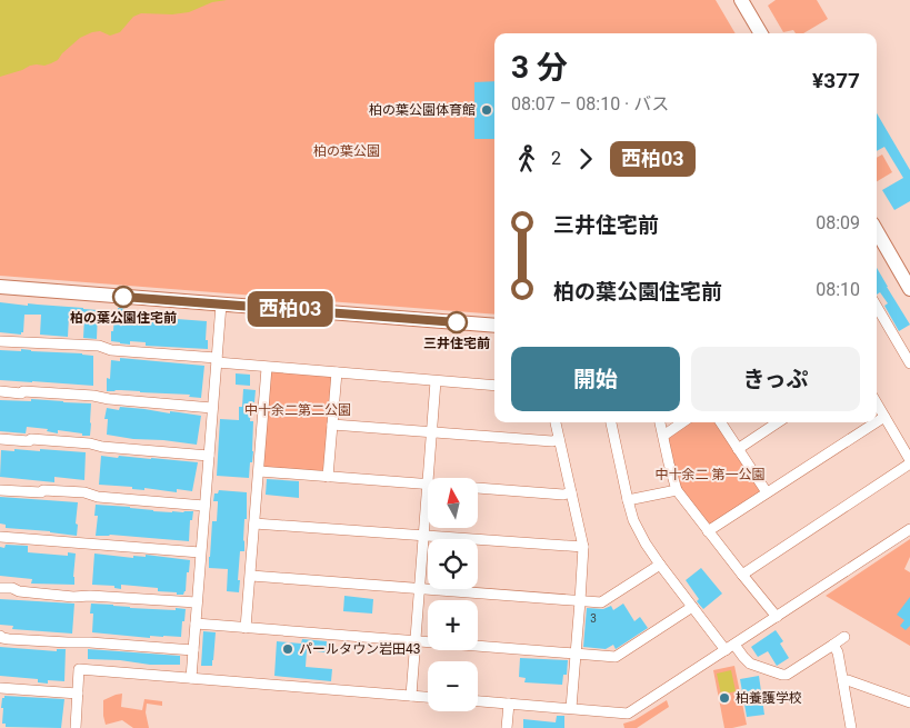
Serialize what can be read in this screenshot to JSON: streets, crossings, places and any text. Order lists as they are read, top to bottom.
{
  "parks": ["柏の葉公園", "中十余二第二公園", "中十余二 第一公園"],
  "places": [
    "柏の葉公園体育館",
    "柏の葉公園住宅前",
    "三井住宅前",
    "パールタウン岩田43",
    "柏養護学校"
  ],
  "lines": ["bus line 西柏03"],
  "house_numbers": ["3"],
  "north": "top",
  "page": {
    "on_map": "西柏03",
    "heading": ["3 分", "08:07 – 08:10 · バス", "¥377"],
    "legs": ["2", "西柏03"],
    "list": [
      {
        "name": "三井住宅前",
        "value": "08:09"
      },
      {
        "name": "柏の葉公園住宅前",
        "value": "08:10"
      }
    ],
    "buttons": ["開始", "きっぷ"],
    "map_buttons": ["+", "−"]
  }
}
